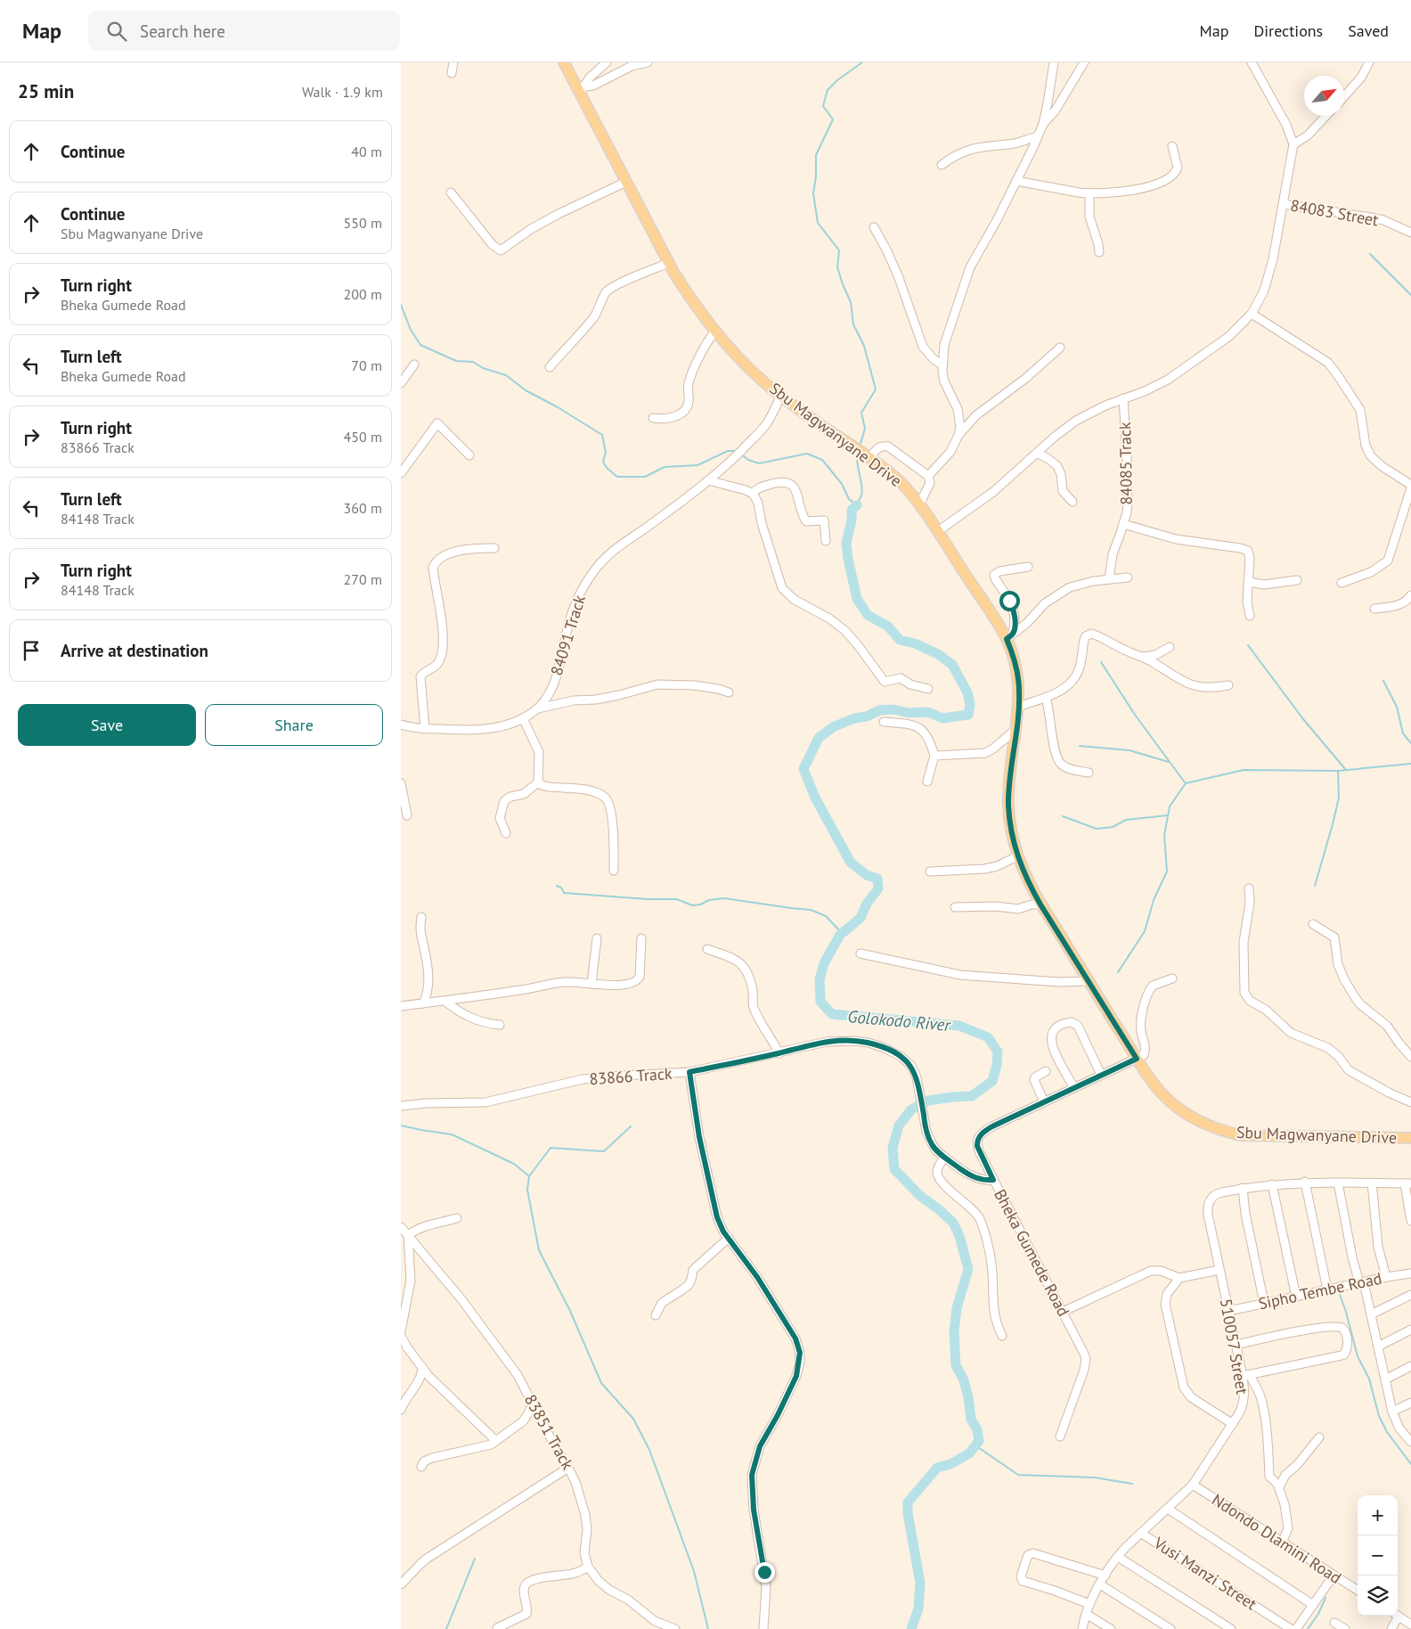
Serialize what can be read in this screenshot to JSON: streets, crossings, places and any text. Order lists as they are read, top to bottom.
{
  "streets": {
    "main road": ["Sbu Magwanyane Drive"],
    "street": [
      "84083 Street",
      "84085 Track",
      "84091 Track",
      "83866 Track",
      "Bheka Gumede Road",
      "Sipho Tembe Road",
      "510057 Street",
      "83851 Track",
      "Ndondo Dlamini Road",
      "Vusi Manzi Street"
    ]
  },
  "crossings": [
    ["Sbu Magwanyane Drive", "84091 Track"],
    ["Sbu Magwanyane Drive", "Bheka Gumede Road"],
    ["83866 Track", "Bheka Gumede Road"],
    ["Sipho Tembe Road", "510057 Street"],
    ["510057 Street", "Ndondo Dlamini Road"],
    ["510057 Street", "Vusi Manzi Street"]
  ],
  "water": ["Golokodo River"],
  "north": "top right",
  "page": {
    "header": "Map",
    "search": "Search here",
    "nav": ["Map", "Directions", "Saved"],
    "heading": ["25 min", "Walk · 1.9 km"],
    "list": [
      ["Continue", "40 m"],
      ["Continue", "Sbu Magwanyane Drive", "550 m"],
      ["Turn right", "Bheka Gumede Road", "200 m"],
      ["Turn left", "Bheka Gumede Road", "70 m"],
      ["Turn right", "83866 Track", "450 m"],
      ["Turn left", "84148 Track", "360 m"],
      ["Turn right", "84148 Track", "270 m"],
      "Arrive at destination"
    ],
    "buttons": ["Save", "Share"],
    "map_buttons": ["+", "−"]
  }
}
